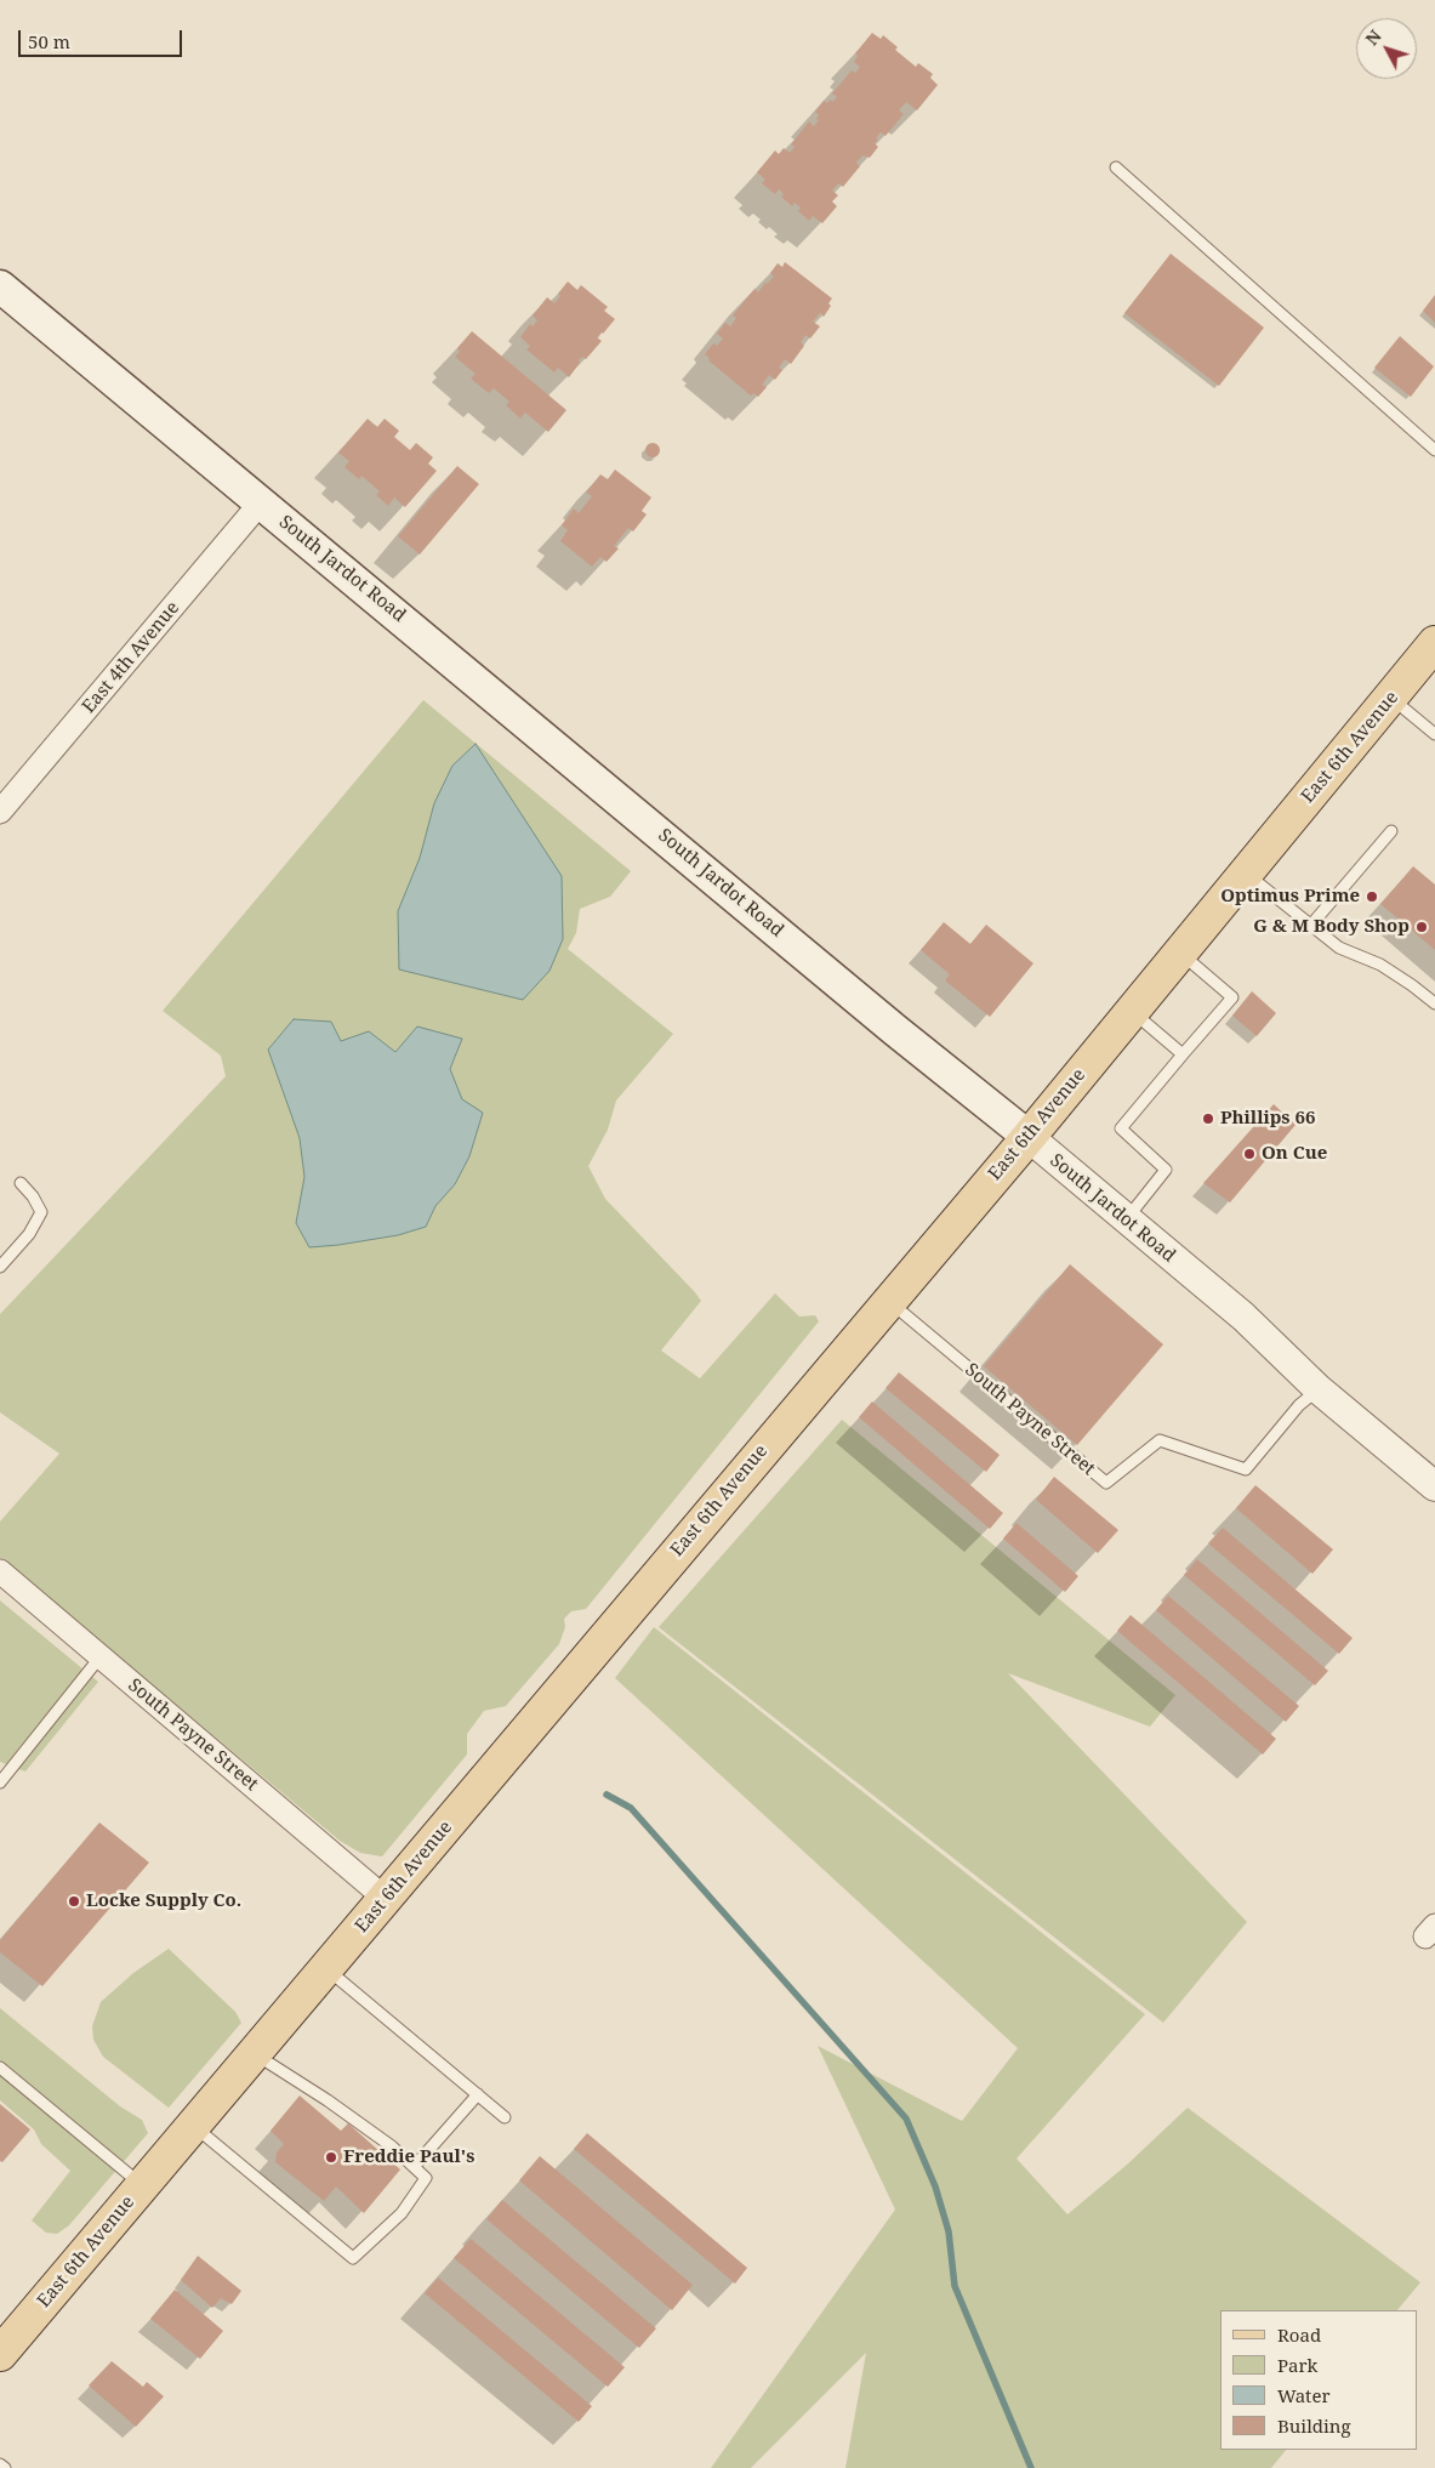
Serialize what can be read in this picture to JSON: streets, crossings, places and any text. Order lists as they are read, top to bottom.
{
  "streets": {
    "main road": ["South Jardot Road", "East 6th Avenue"],
    "street": ["East 4th Avenue", "South Payne Street"]
  },
  "crossings": [
    ["South Jardot Road", "East 4th Avenue"],
    ["South Jardot Road", "East 6th Avenue"],
    ["South Jardot Road", "South Payne Street"],
    ["East 6th Avenue", "South Payne Street"]
  ],
  "places": [
    "Optimus Prime",
    "G & M Body Shop",
    "Phillips 66",
    "On Cue",
    "Locke Supply Co.",
    "Freddie Paul's"
  ],
  "legend": [
    "Road",
    "Park",
    "Water",
    "Building"
  ],
  "scale_bar": "50 m",
  "north": "top left"
}
